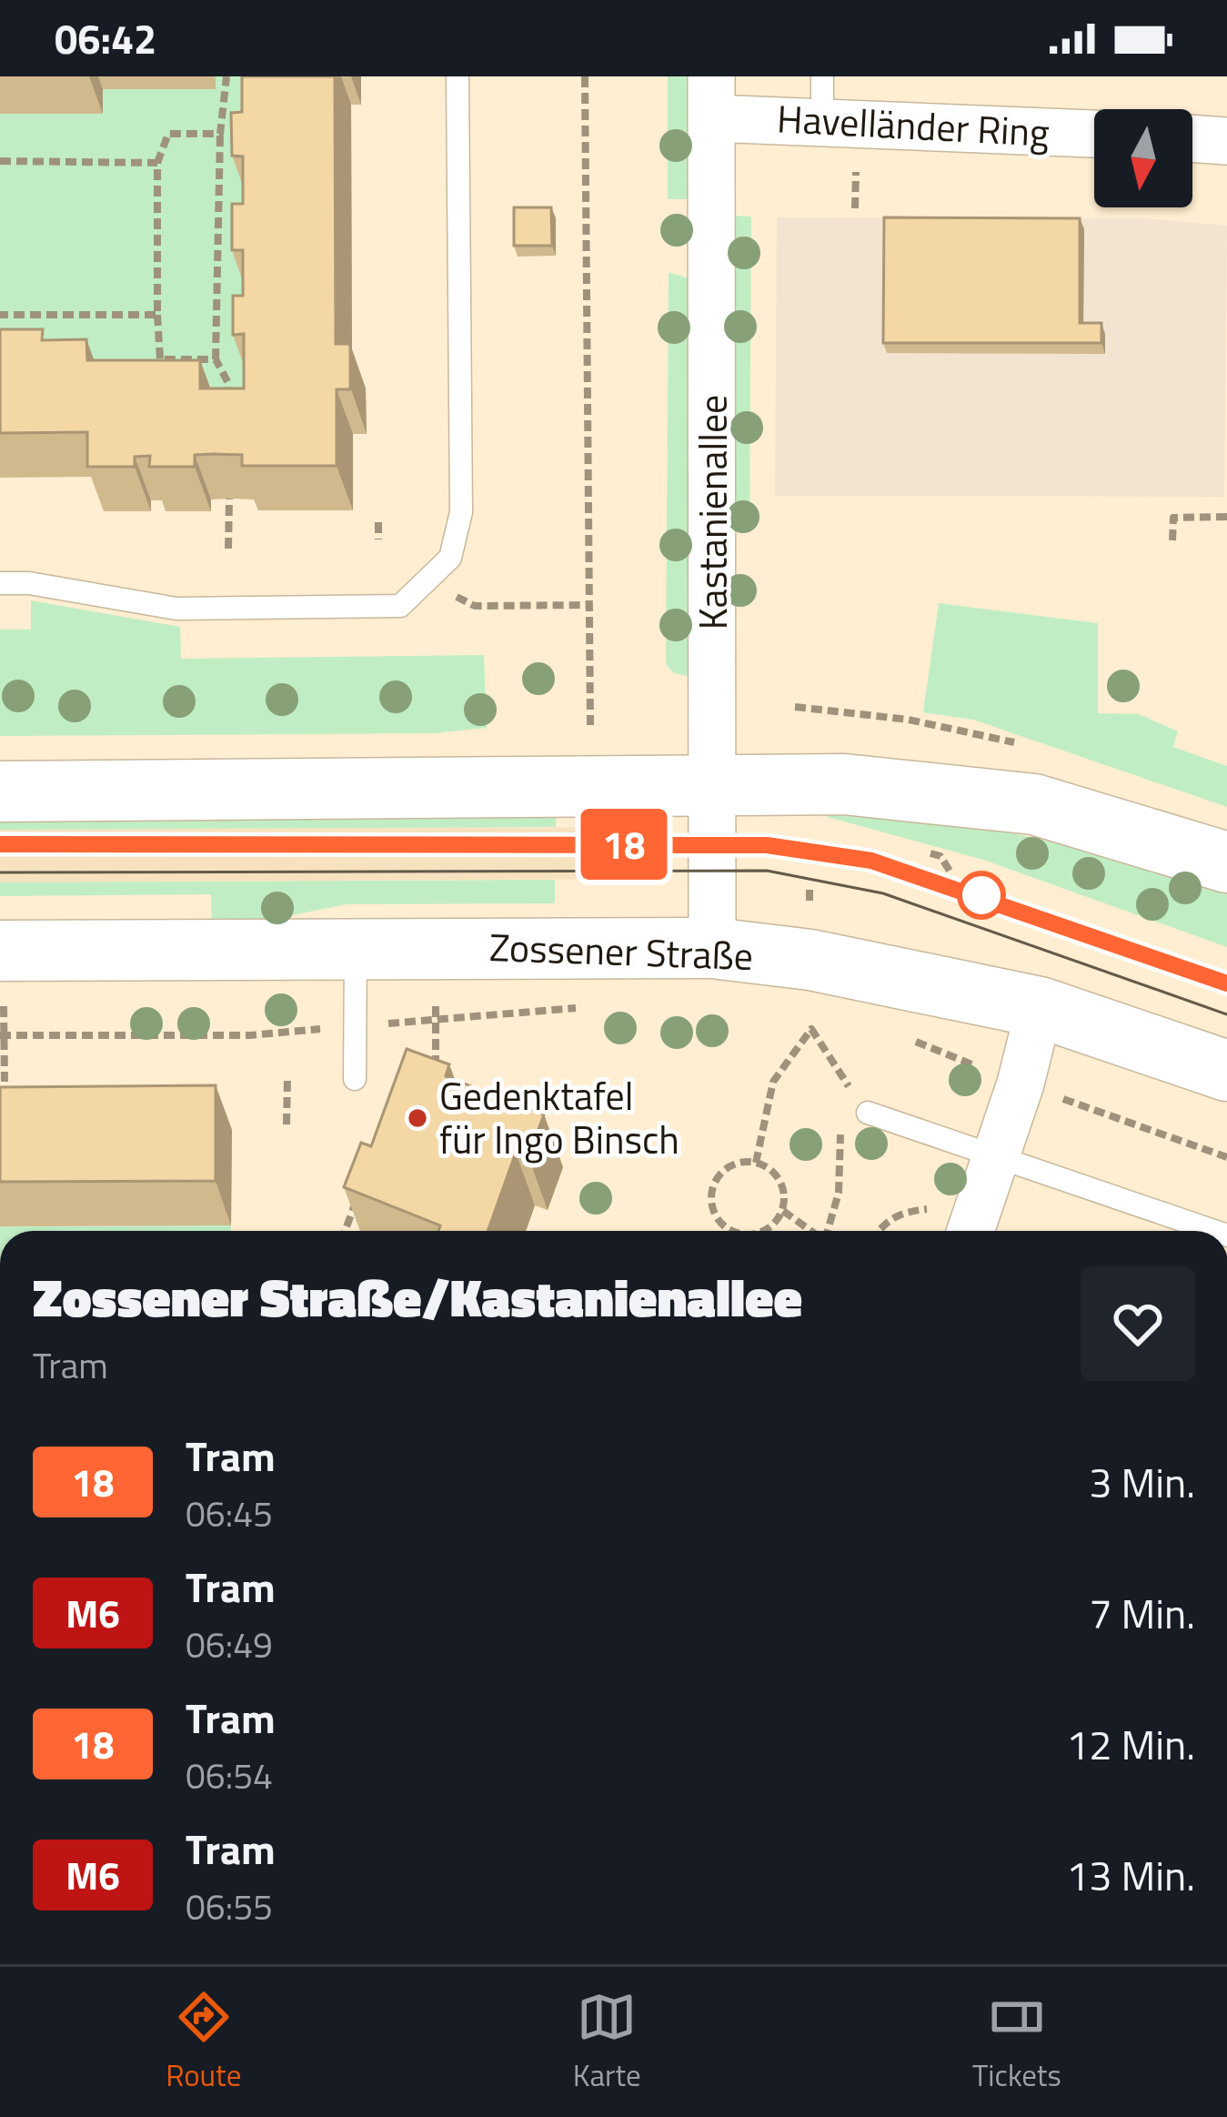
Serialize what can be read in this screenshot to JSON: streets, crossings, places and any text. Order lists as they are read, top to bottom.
{
  "streets": {
    "street": ["Havelländer Ring", "Kastanienallee", "Zossener Straße"]
  },
  "crossings": [
    ["Havelländer Ring", "Kastanienallee"],
    ["Kastanienallee", "Zossener Straße"]
  ],
  "places": ["Gedenktafel für Ingo Binsch"],
  "lines": ["tram line 18"],
  "north": "bottom",
  "page": {
    "status": "06:42",
    "on_map": "18",
    "heading": ["Zossener Straße/Kastanienallee", "Tram"],
    "list": [
      {
        "mark": "18",
        "name": "Tram",
        "note": "06:45",
        "value": "3 Min."
      },
      {
        "mark": "M6",
        "name": "Tram",
        "note": "06:49",
        "value": "7 Min."
      },
      {
        "mark": "18",
        "name": "Tram",
        "note": "06:54",
        "value": "12 Min."
      },
      {
        "mark": "M6",
        "name": "Tram",
        "note": "06:55",
        "value": "13 Min."
      }
    ],
    "tabs": ["Route", "Karte", "Tickets"]
  }
}
